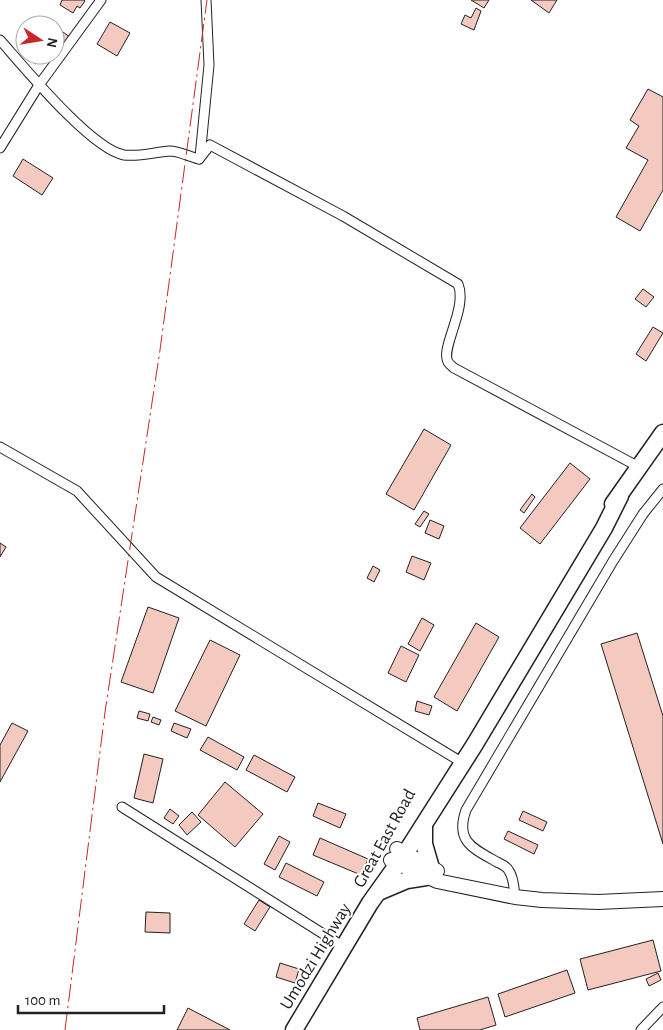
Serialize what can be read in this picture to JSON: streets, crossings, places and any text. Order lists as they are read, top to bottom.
{
  "streets": {
    "highway": ["Great East Road", "Umodzi Highway"]
  },
  "crossings": [
    ["Great East Road", "Umodzi Highway"]
  ],
  "scale_bar": "100 m",
  "north": "right"
}
